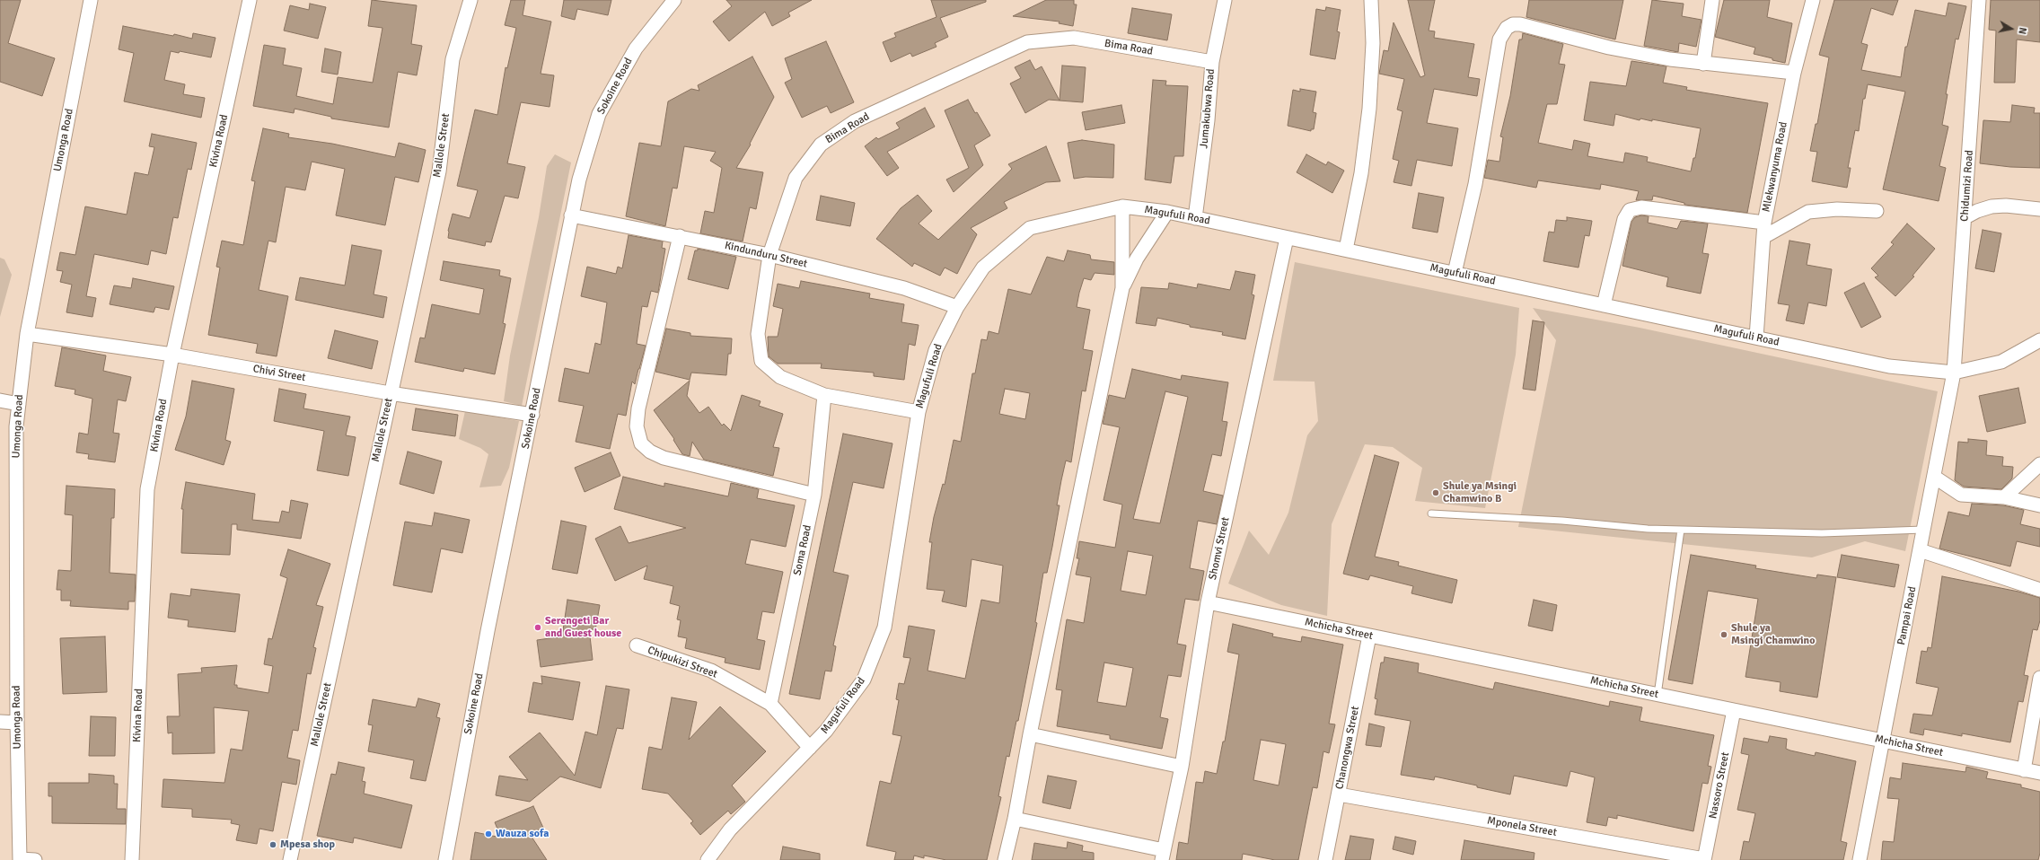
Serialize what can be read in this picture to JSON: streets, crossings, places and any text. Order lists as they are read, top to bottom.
{
  "streets": {
    "street": [
      "Bima Road",
      "Sokoine Road",
      "Jumakubwa Road",
      "Umonga Road",
      "Kivina Road",
      "Mallole Street",
      "Mlekwanyuma Road",
      "Chidumizi Road",
      "Magufuli Road",
      "Kindunduru Street",
      "Chivi Street",
      "Shomvi Street",
      "Soma Road",
      "Pampai Road",
      "Mchicha Street",
      "Chipukizi Street",
      "Chanongwa Street",
      "Nassoro Street",
      "Mponela Street"
    ]
  },
  "crossings": [
    ["Bima Road", "Jumakubwa Road"],
    ["Bima Road", "Magufuli Road"],
    ["Bima Road", "Kindunduru Street"],
    ["Bima Road", "Soma Road"],
    ["Sokoine Road", "Kindunduru Street"],
    ["Sokoine Road", "Chivi Street"],
    ["Jumakubwa Road", "Magufuli Road"],
    ["Umonga Road", "Chivi Street"],
    ["Kivina Road", "Chivi Street"],
    ["Mallole Street", "Chivi Street"],
    ["Mlekwanyuma Road", "Magufuli Road"],
    ["Chidumizi Road", "Magufuli Road"],
    ["Chidumizi Road", "Pampai Road"],
    ["Magufuli Road", "Kindunduru Street"],
    ["Magufuli Road", "Shomvi Street"],
    ["Magufuli Road", "Pampai Road"],
    ["Magufuli Road", "Chipukizi Street"],
    ["Shomvi Street", "Mchicha Street"],
    ["Soma Road", "Chipukizi Street"],
    ["Pampai Road", "Mchicha Street"],
    ["Mchicha Street", "Chanongwa Street"],
    ["Mchicha Street", "Nassoro Street"],
    ["Chanongwa Street", "Mponela Street"],
    ["Nassoro Street", "Mponela Street"]
  ],
  "places": [
    "Shule ya Msingi Chamwino B",
    "Serengeti Bar and Guest house",
    "Shule ya Msingi Chamwino",
    "Wauza sofa",
    "Mpesa shop"
  ],
  "north": "right"
}
